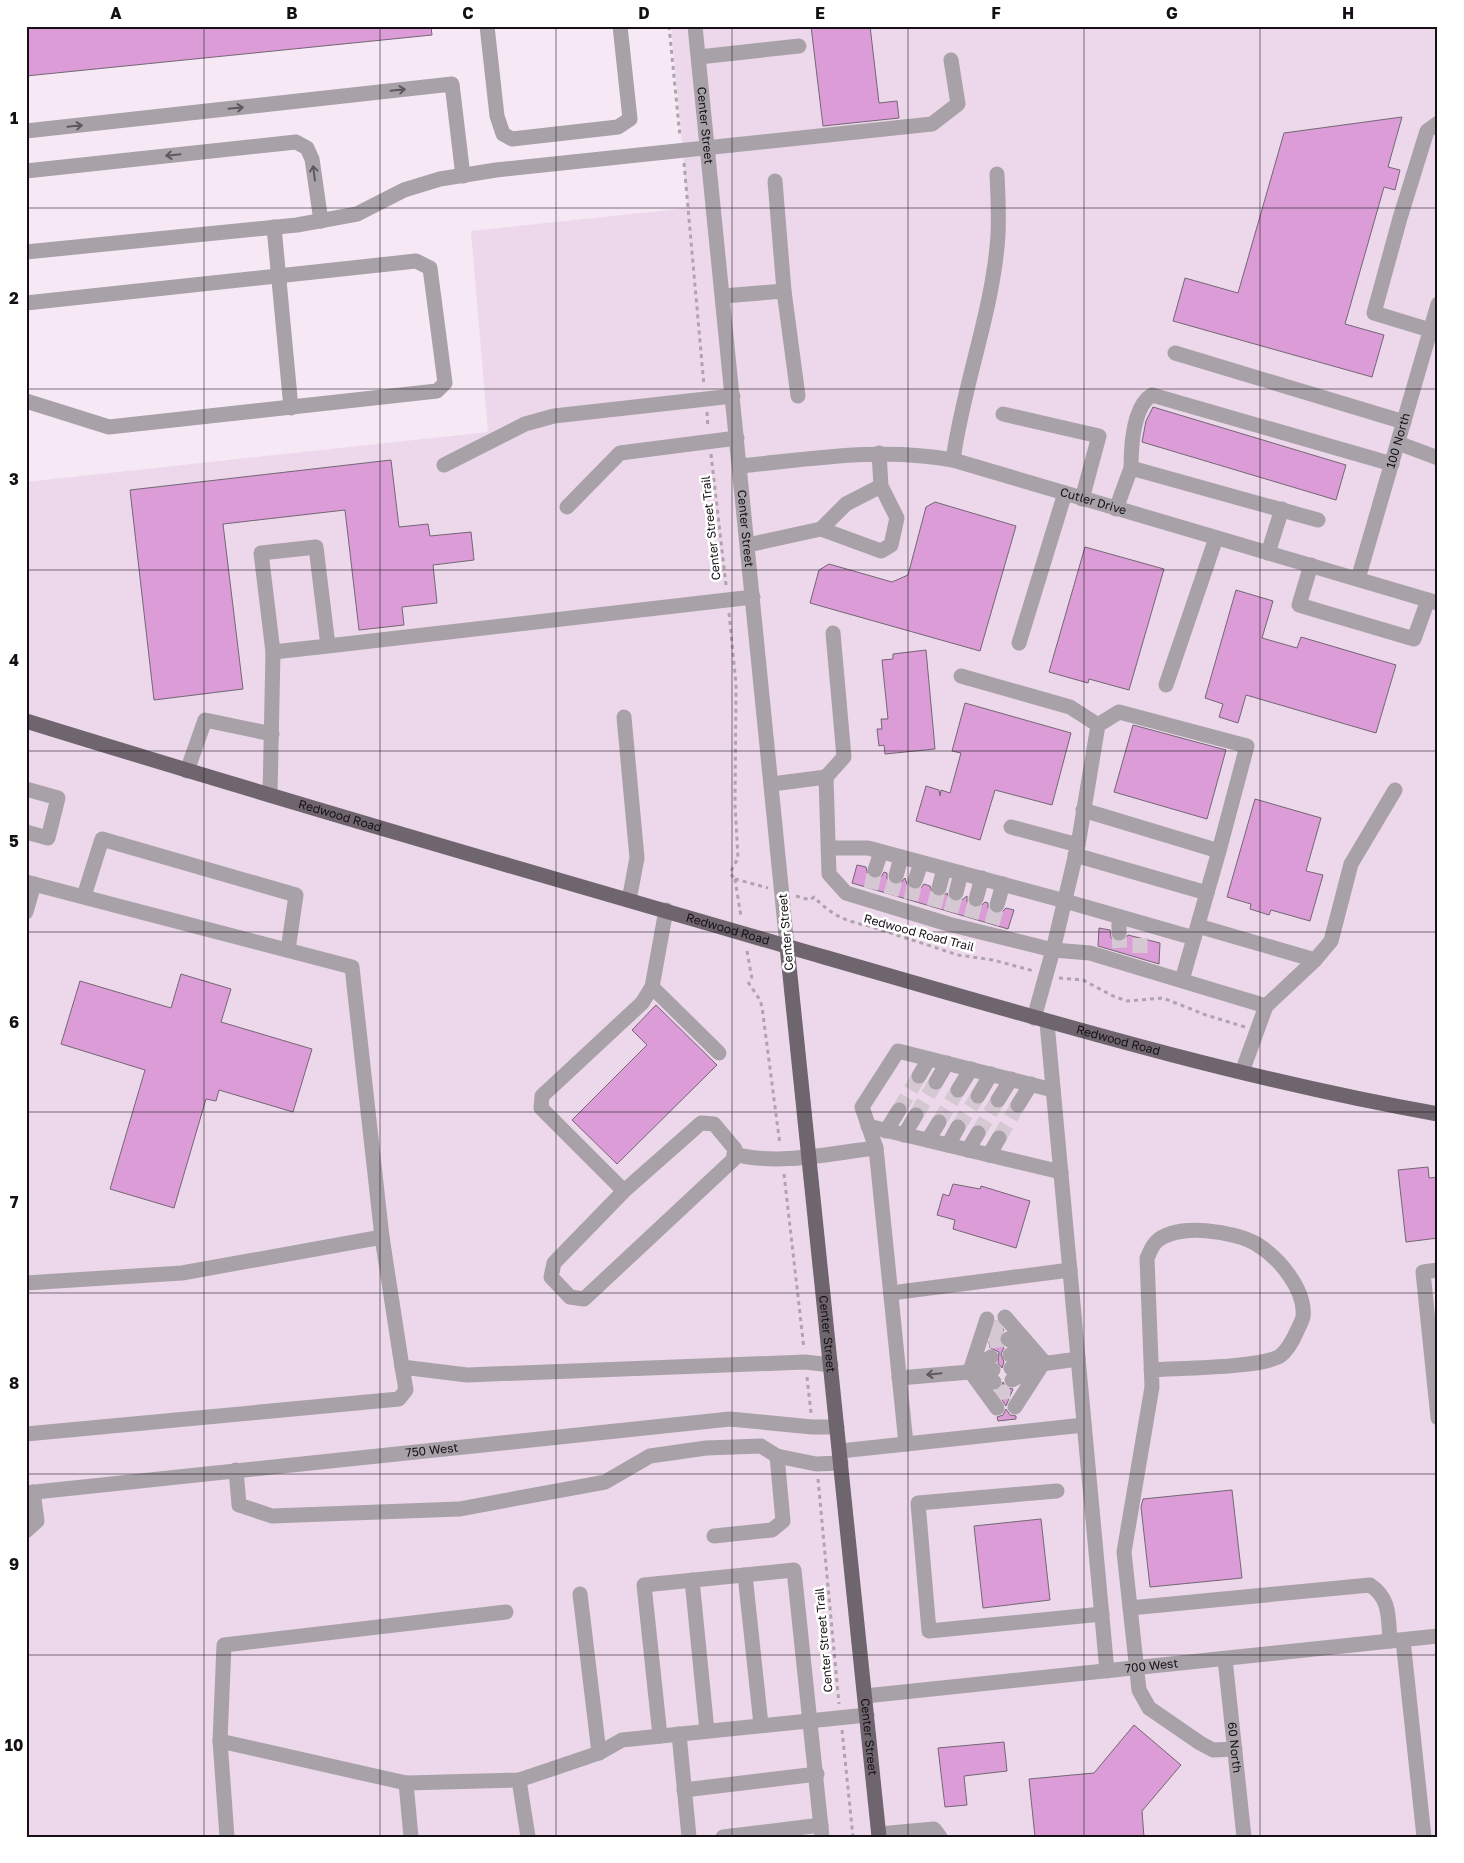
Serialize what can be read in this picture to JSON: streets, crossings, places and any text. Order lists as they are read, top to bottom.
{
  "streets": {
    "main road": ["Center Street", "Redwood Road"],
    "street": [
      "100 North",
      "Cutler Drive",
      "750 West",
      "700 West",
      "60 North"
    ],
    "path": ["Center Street Trail", "Redwood Road Trail"]
  },
  "crossings": [
    ["Center Street", "Cutler Drive"],
    ["Center Street", "Redwood Road"],
    ["Center Street", "750 West"],
    ["Center Street", "700 West"],
    ["100 North", "Cutler Drive"],
    ["700 West", "60 North"]
  ],
  "grid": {
    "columns": [
      "A",
      "B",
      "C",
      "D",
      "E",
      "F",
      "G",
      "H"
    ],
    "rows": [
      "1",
      "2",
      "3",
      "4",
      "5",
      "6",
      "7",
      "8",
      "9",
      "10"
    ]
  }
}
